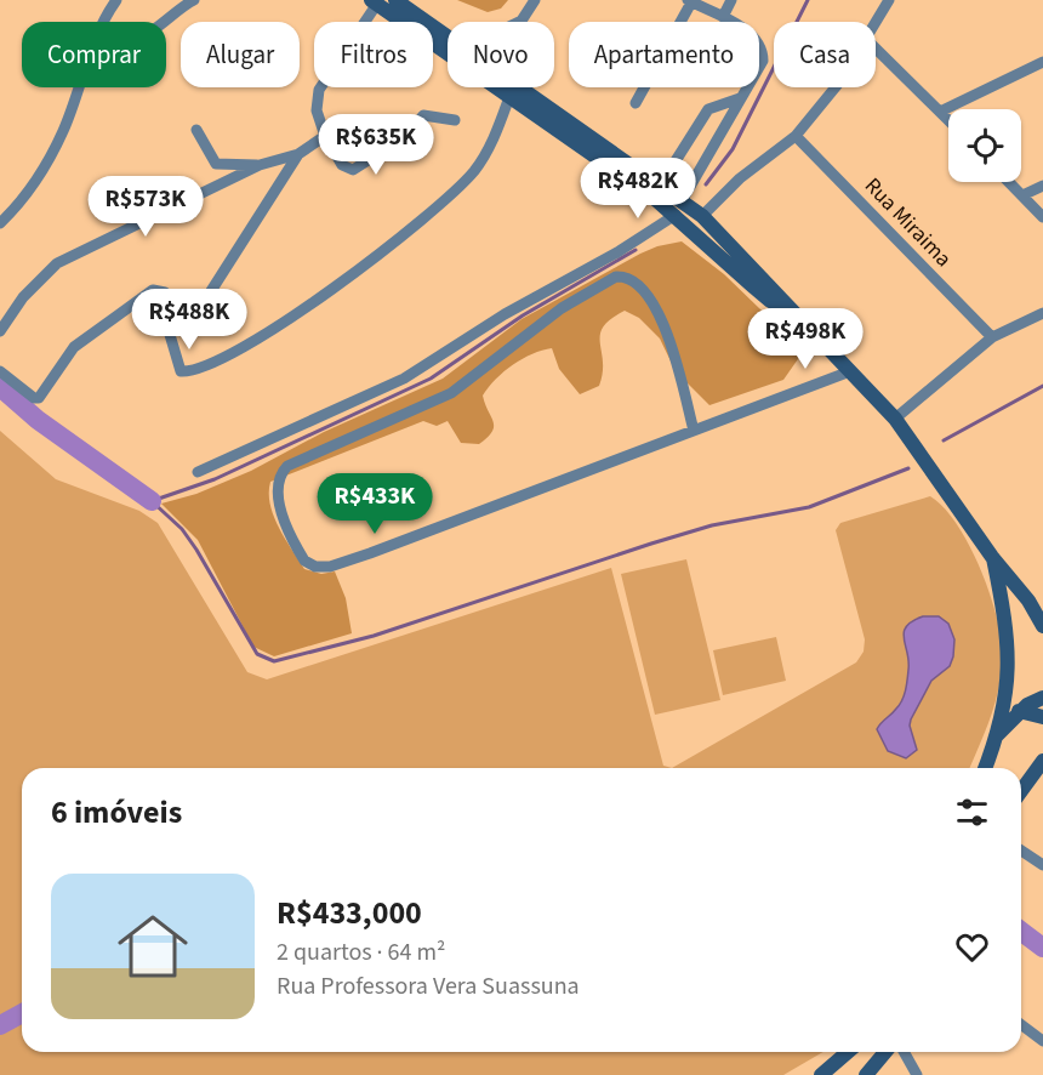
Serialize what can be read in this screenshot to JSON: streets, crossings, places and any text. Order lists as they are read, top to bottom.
{
  "streets": {
    "street": ["Rua Miraima"]
  },
  "page": {
    "chip": [
      "Comprar",
      "Alugar",
      "Filtros",
      "Novo",
      "Apartamento",
      "Casa"
    ],
    "price": [
      "R$635K",
      "R$482K",
      "R$573K",
      "R$488K",
      "R$498K",
      "R$433K"
    ],
    "heading": "6 imóveis",
    "list": [
      {
        "name": "R$433,000",
        "note": "2 quartos · 64 m² · Rua Professora Vera Suassuna"
      }
    ]
  }
}
